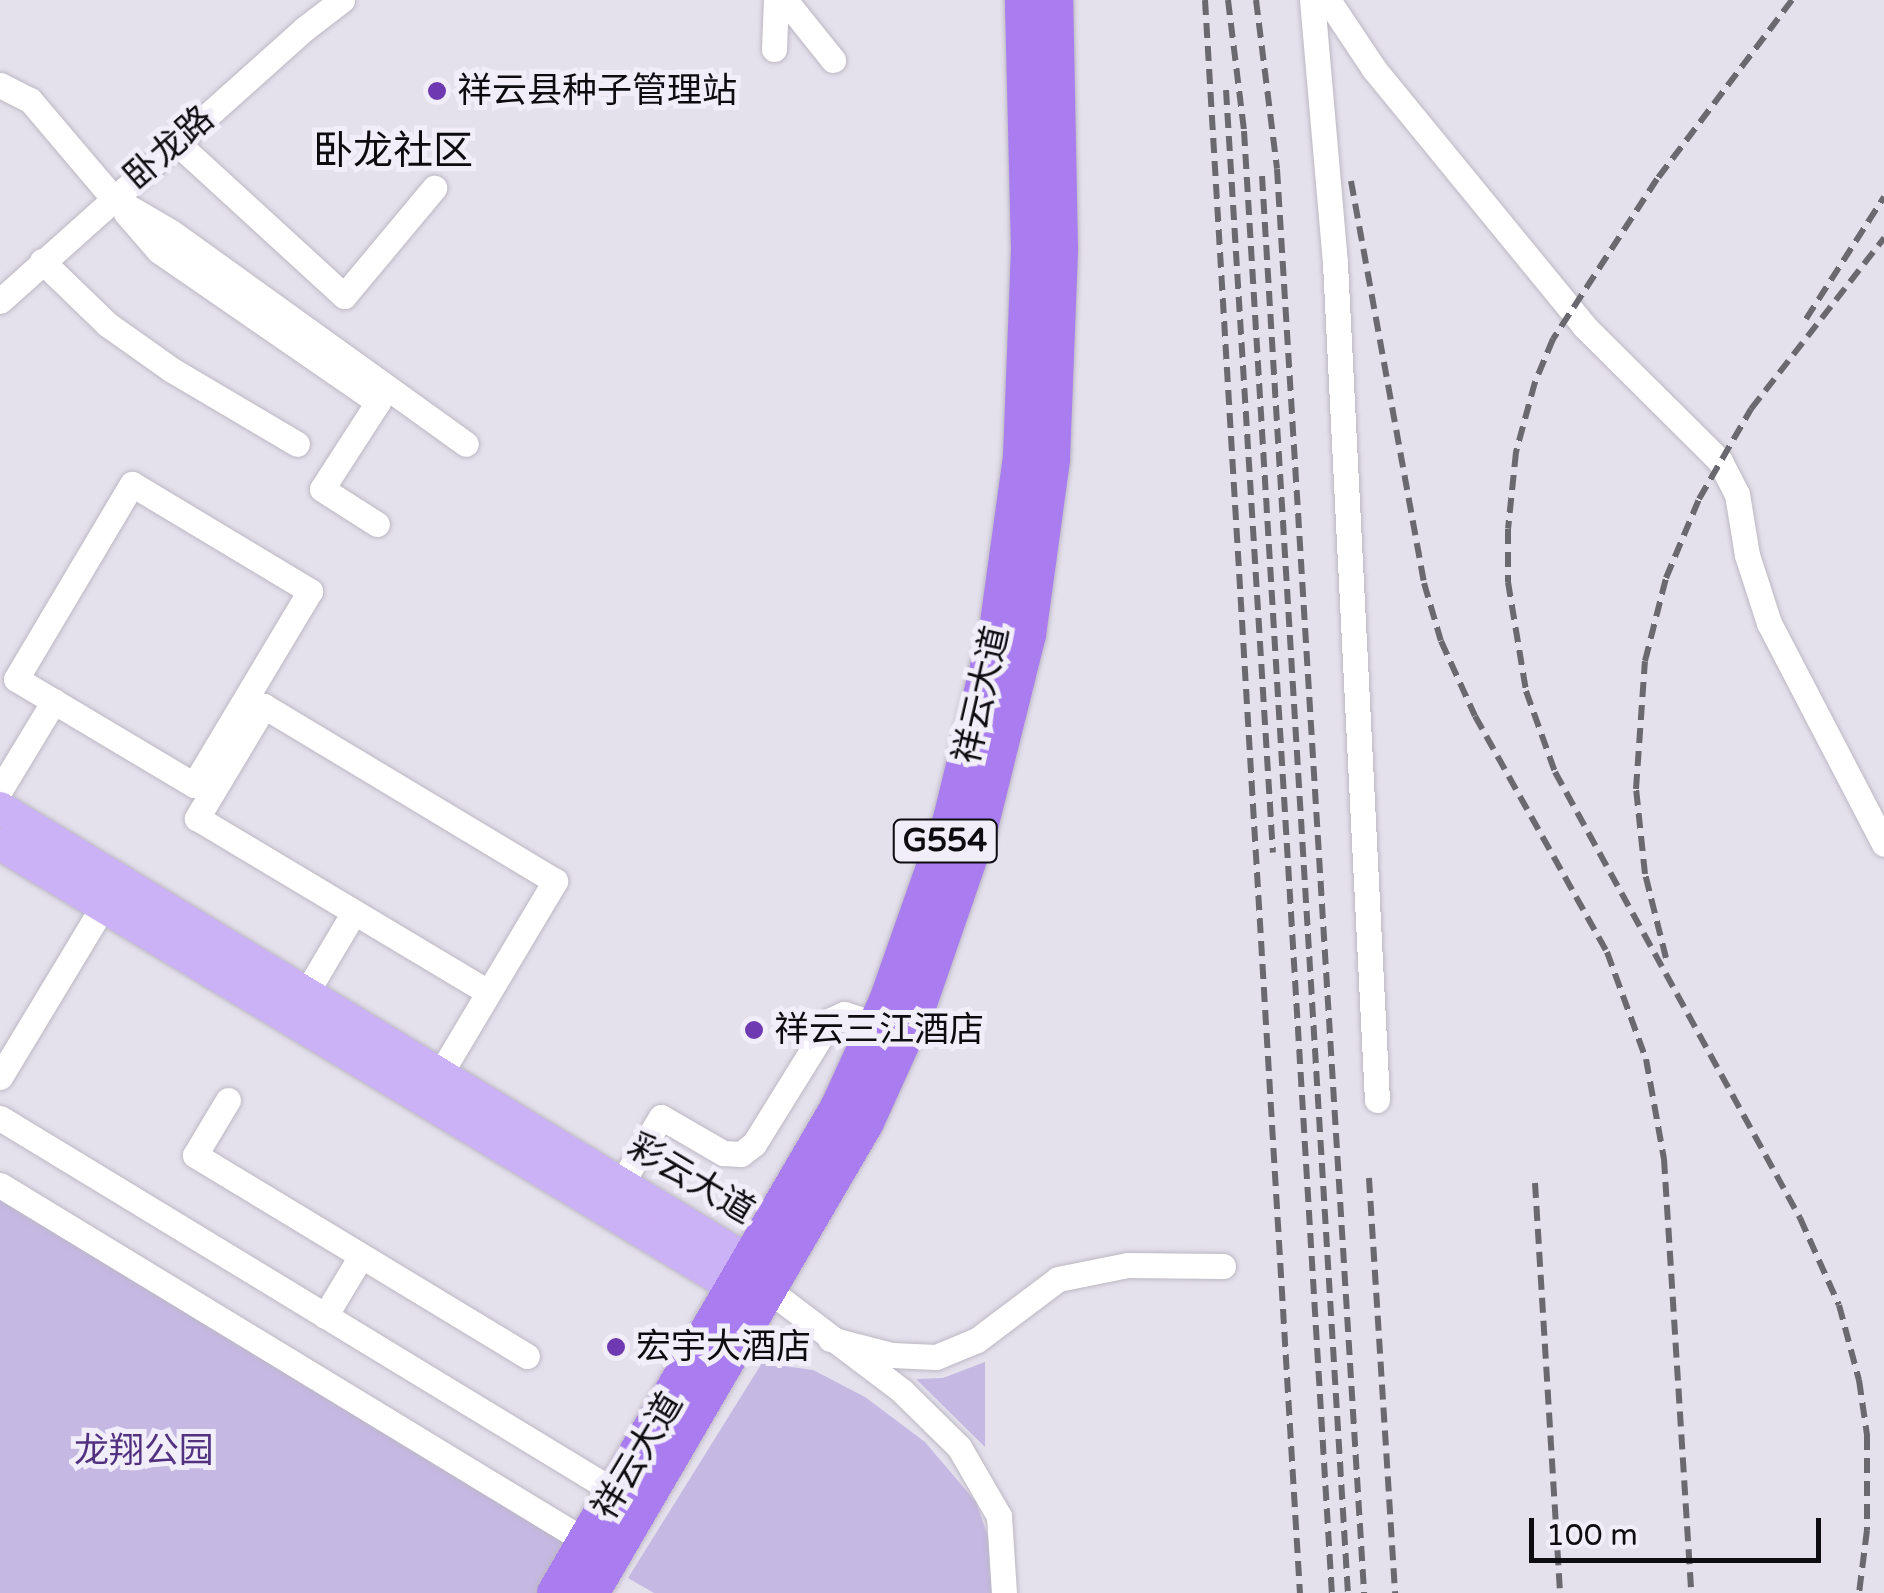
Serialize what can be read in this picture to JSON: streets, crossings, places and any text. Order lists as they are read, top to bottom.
{
  "streets": {
    "highway": ["祥云大道", "G554"],
    "main road": ["彩云大道"],
    "street": ["卧龙路"]
  },
  "crossings": [
    ["祥云大道", "彩云大道"]
  ],
  "districts": ["卧龙社区"],
  "parks": ["龙翔公园"],
  "places": ["祥云县种子管理站", "祥云三江酒店", "宏宇大酒店"],
  "scale_bar": "100 m"
}
